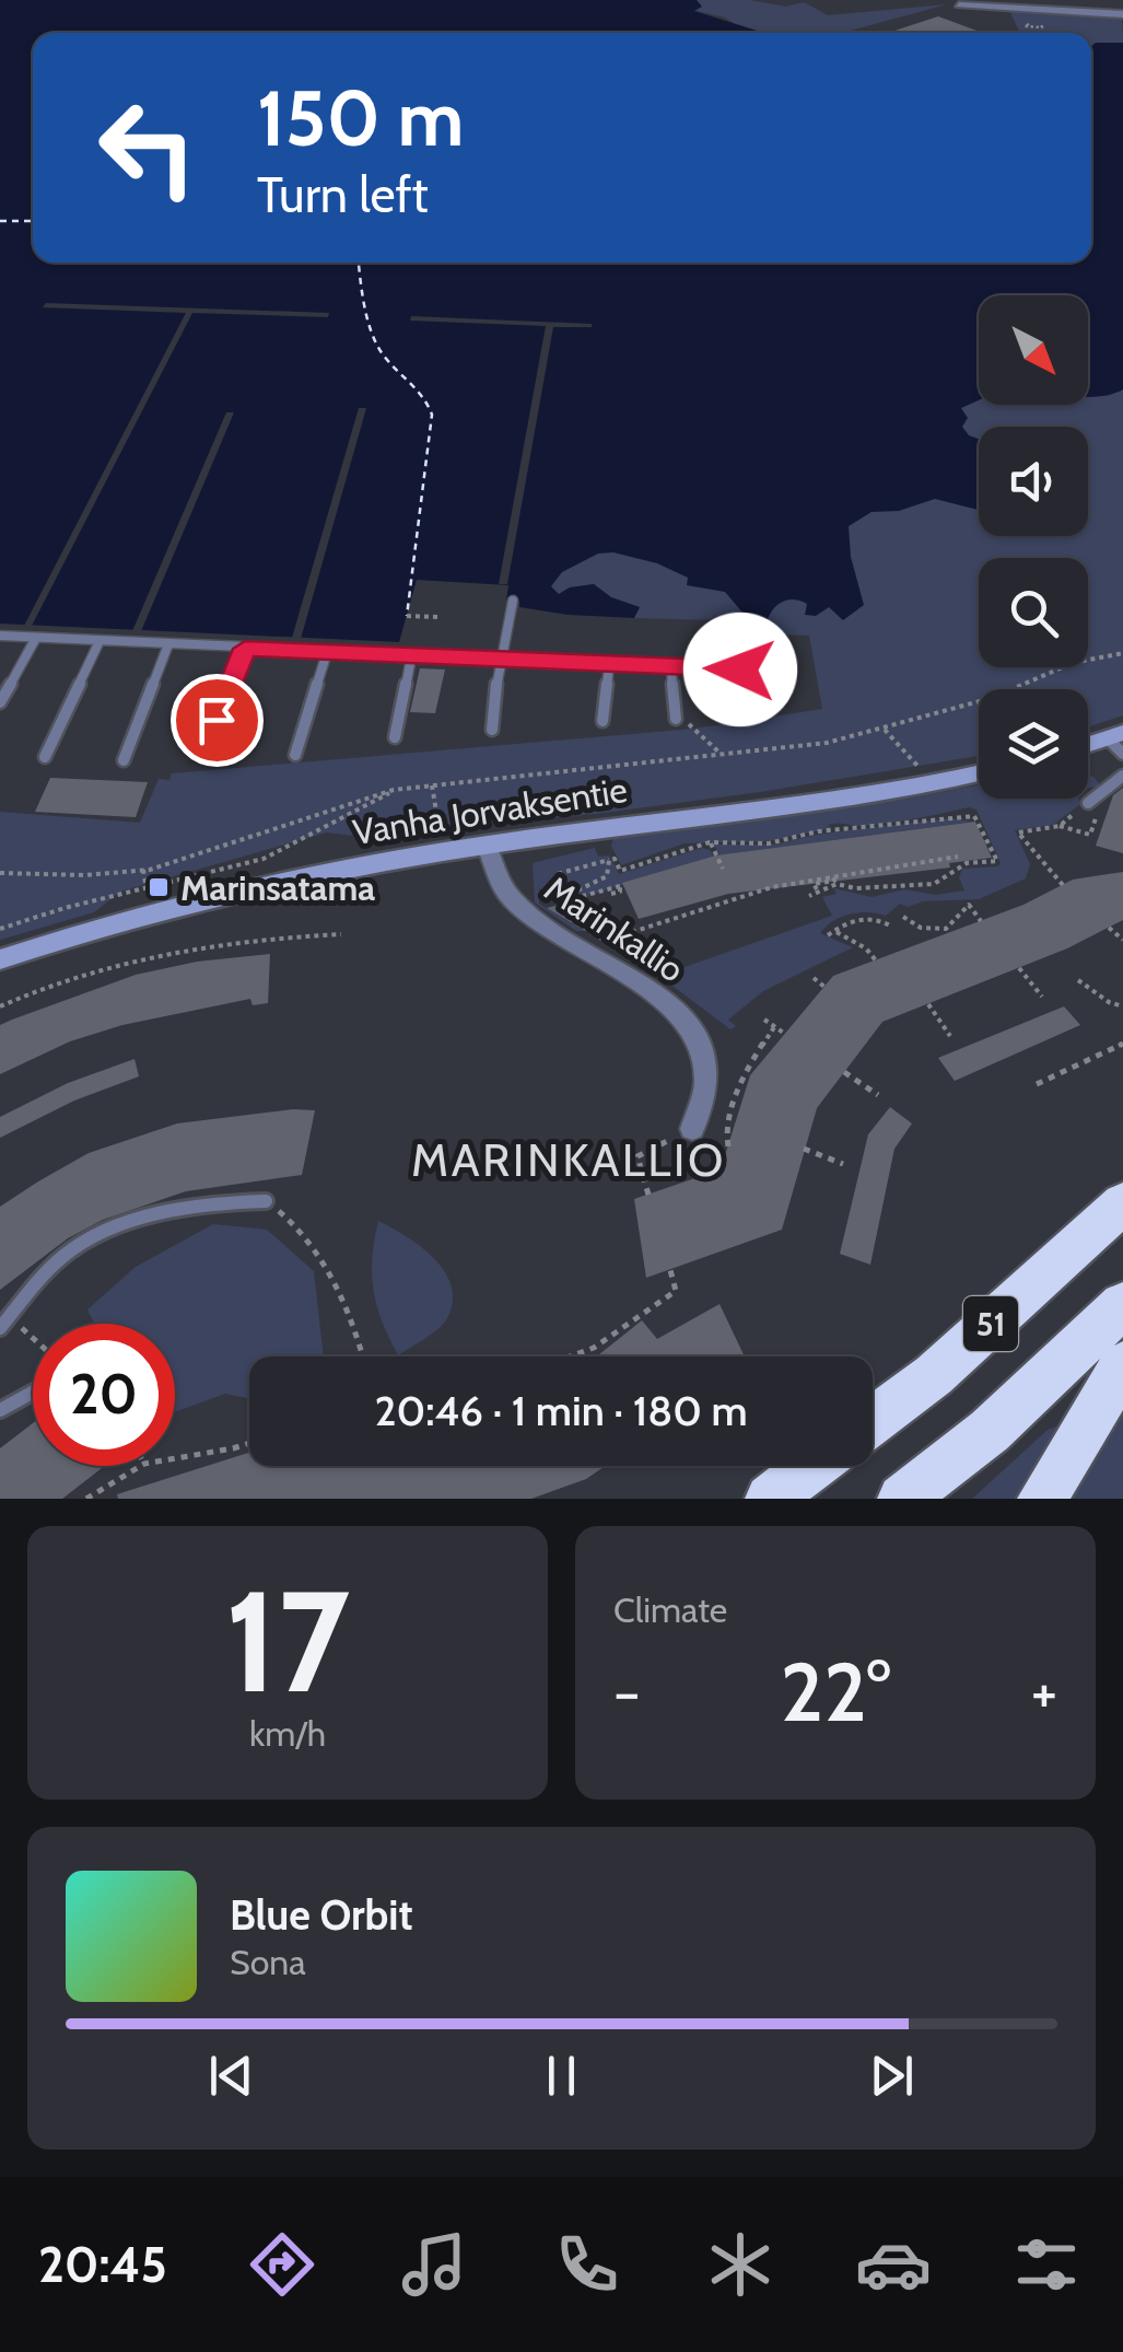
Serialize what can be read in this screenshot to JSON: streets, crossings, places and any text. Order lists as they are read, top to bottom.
{
  "streets": {
    "highway": ["51"],
    "main road": ["Vanha Jorvaksentie"],
    "street": ["Marinkallio"]
  },
  "crossings": [
    ["Vanha Jorvaksentie", "Marinkallio"]
  ],
  "districts": ["MARINKALLIO"],
  "places": {
    "transit": ["Marinsatama"]
  },
  "north": "bottom right",
  "page": {
    "turn": ["150 m", "Turn left"],
    "limit": "20",
    "trip": "20:46 · 1 min · 180 m",
    "tile": [
      ["17", "km/h"],
      "Climate"
    ],
    "heat": ["−", "22°", "+"],
    "song": ["Blue Orbit", "Sona"],
    "tabs": "20:45"
  }
}
